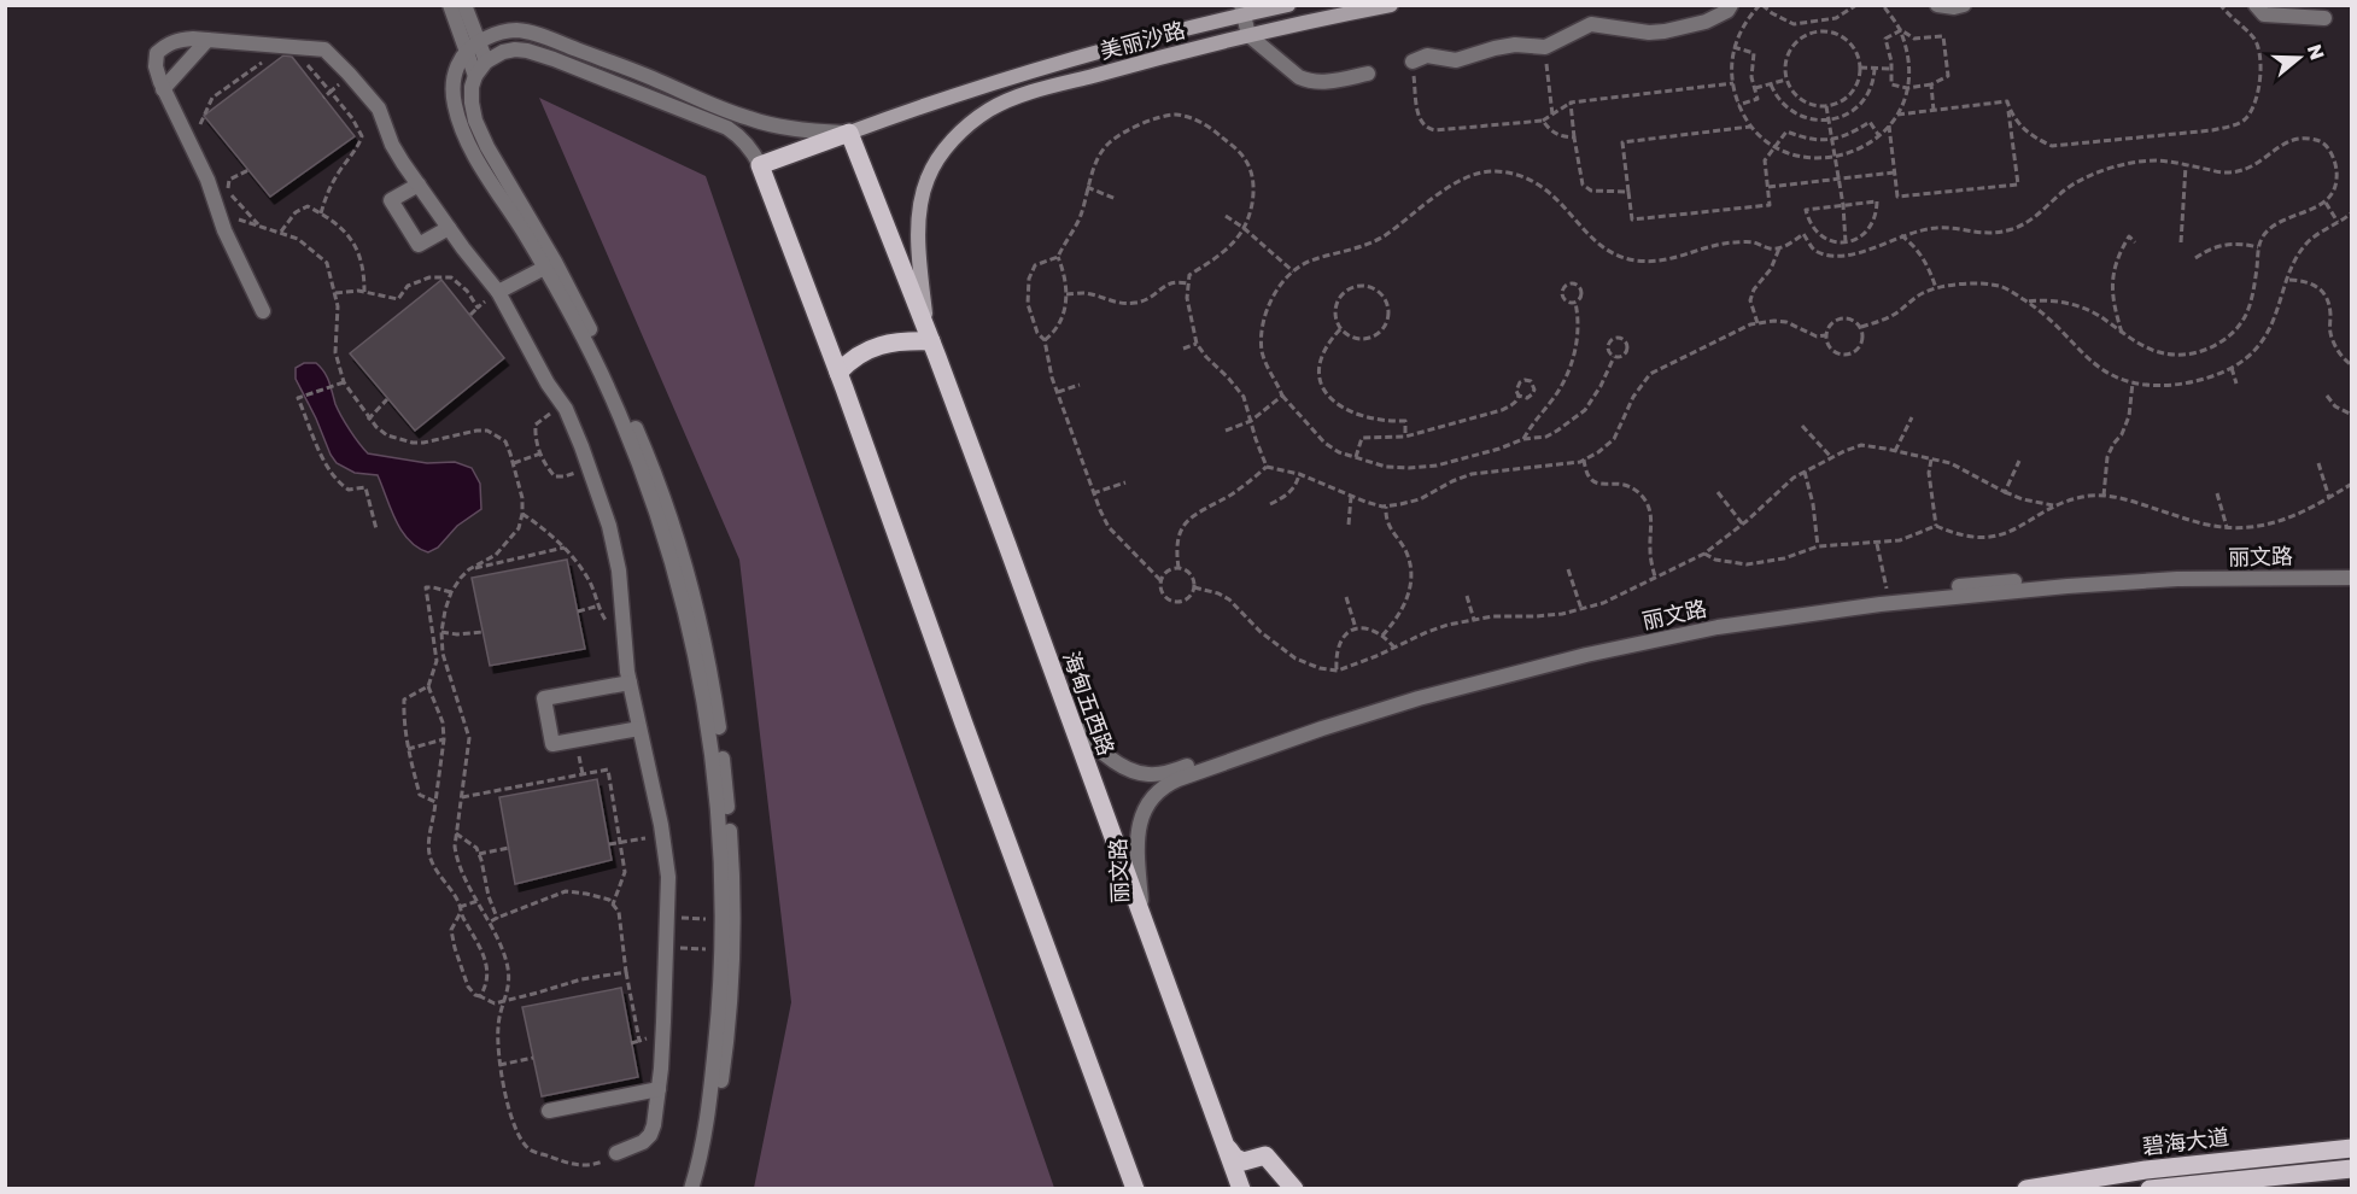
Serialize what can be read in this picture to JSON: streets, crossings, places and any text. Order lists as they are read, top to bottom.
{
  "streets": {
    "main road": ["美丽沙路", "海甸五西路", "碧海大道"],
    "street": ["丽文路"]
  },
  "crossings": [
    ["美丽沙路", "海甸五西路"],
    ["丽文路", "海甸五西路"]
  ],
  "north": "right"
}
